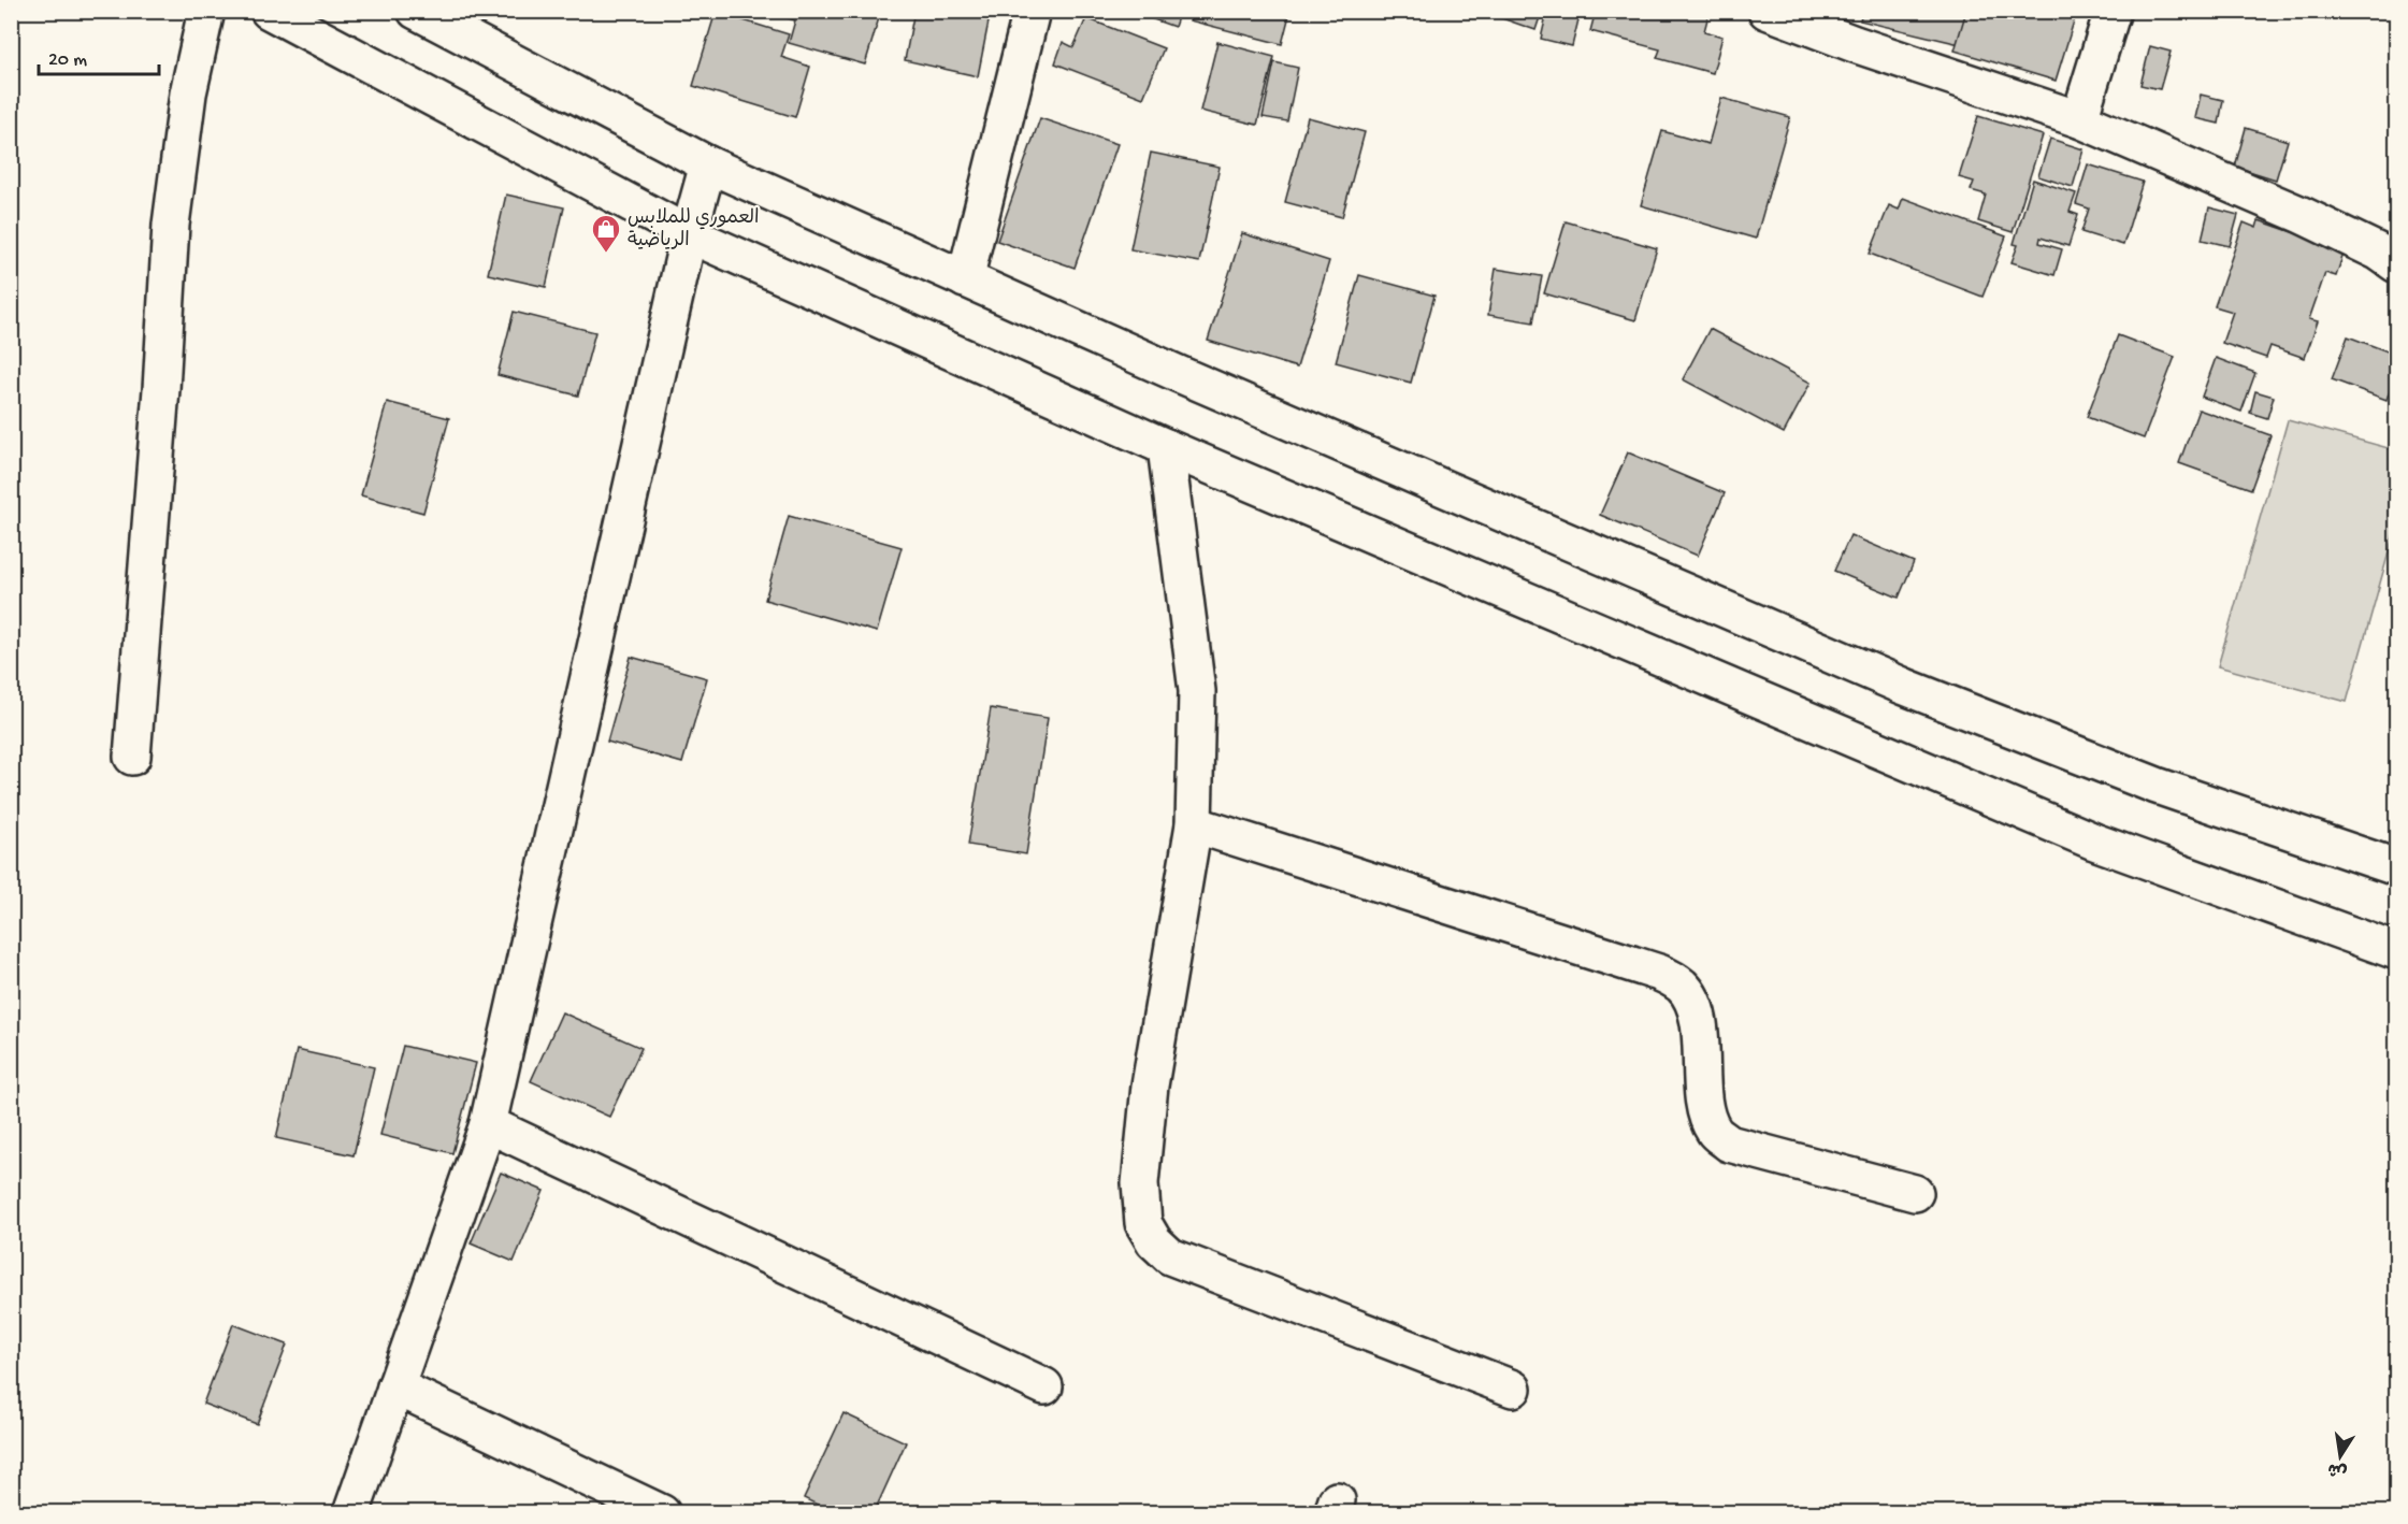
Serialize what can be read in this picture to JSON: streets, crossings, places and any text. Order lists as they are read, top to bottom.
{
  "places": {
    "shop": ["العموري للملابس الرياضية"]
  },
  "scale_bar": "20 m",
  "north": "bottom"
}
